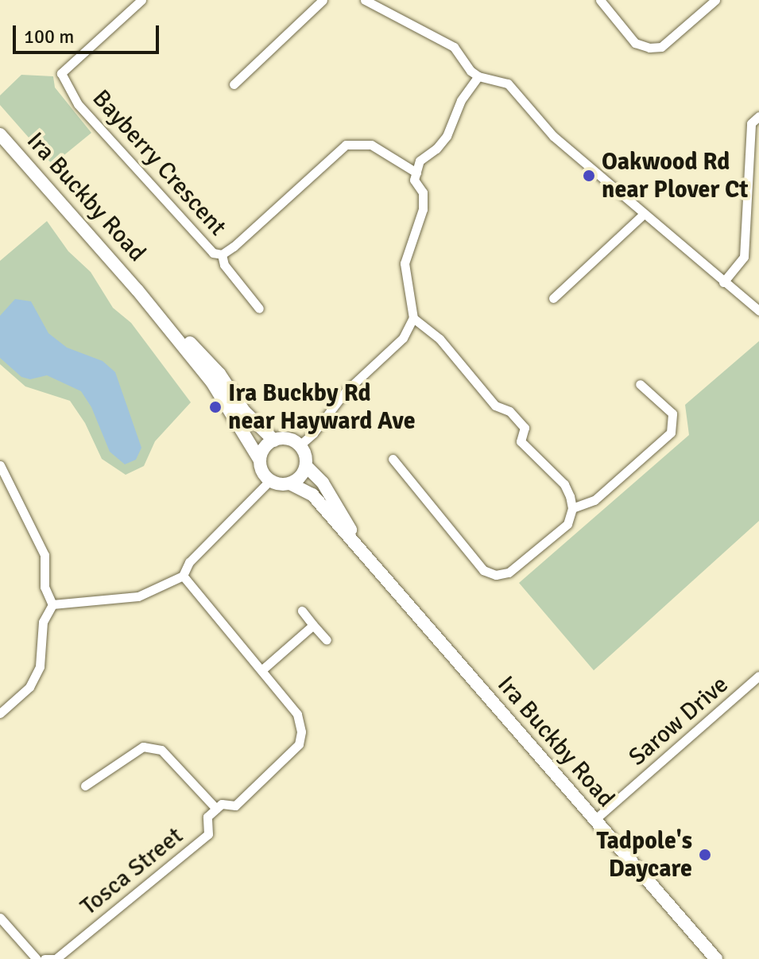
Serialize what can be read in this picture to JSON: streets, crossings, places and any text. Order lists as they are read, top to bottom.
{
  "streets": {
    "street": [
      "Bayberry Crescent",
      "Ira Buckby Road",
      "Sarow Drive",
      "Tosca Street"
    ]
  },
  "crossings": [
    ["Ira Buckby Road", "Sarow Drive"]
  ],
  "places": ["Oakwood Rd near Plover Ct", "Ira Buckby Rd near Hayward Ave", "Tadpole's Daycare"],
  "scale_bar": "100 m"
}
